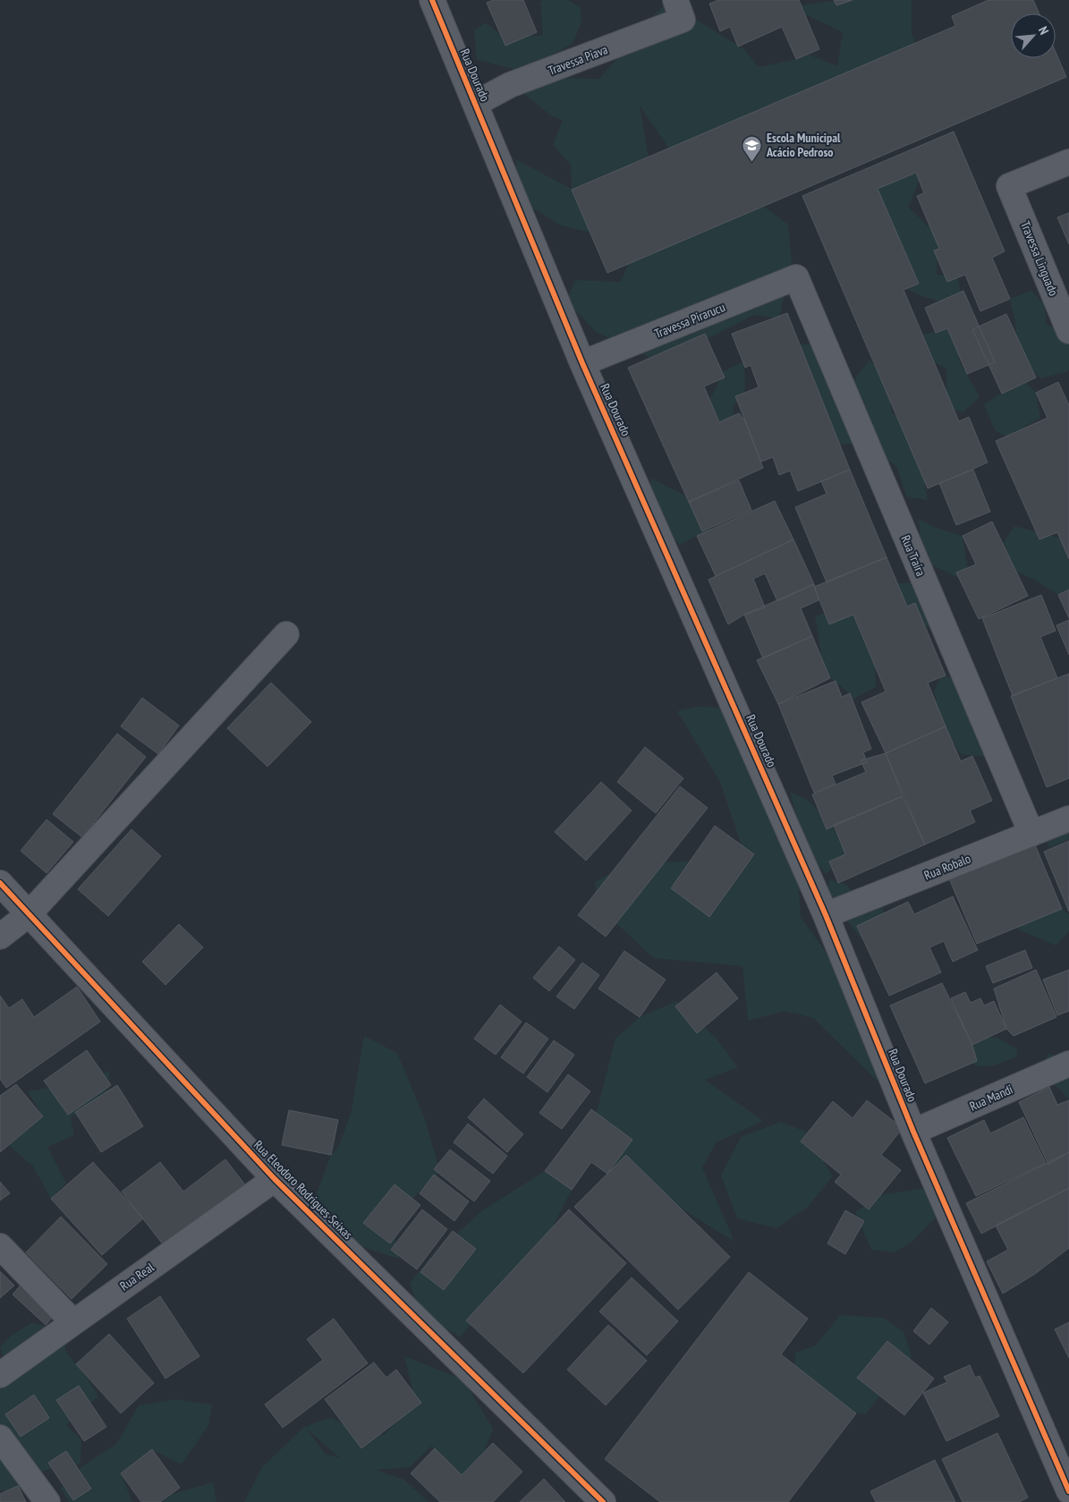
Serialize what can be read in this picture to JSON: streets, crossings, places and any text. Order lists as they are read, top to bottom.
{
  "streets": {
    "street": [
      "Travessa Piava",
      "Rua Dourado",
      "Travessa Linguado",
      "Travessa Pirarucu",
      "Rua Traíra",
      "Rua Robalo",
      "Rua Mandi",
      "Rua Eleodoro Rodrigues Seixas",
      "Rua Real"
    ]
  },
  "crossings": [
    ["Travessa Piava", "Rua Dourado"],
    ["Rua Dourado", "Travessa Pirarucu"],
    ["Rua Dourado", "Rua Robalo"],
    ["Rua Dourado", "Rua Mandi"],
    ["Travessa Pirarucu", "Rua Traíra"],
    ["Rua Traíra", "Rua Robalo"],
    ["Rua Eleodoro Rodrigues Seixas", "Rua Real"]
  ],
  "places": {
    "school or university": ["Escola Municipal Acácio Pedroso"]
  },
  "north": "top right"
}
